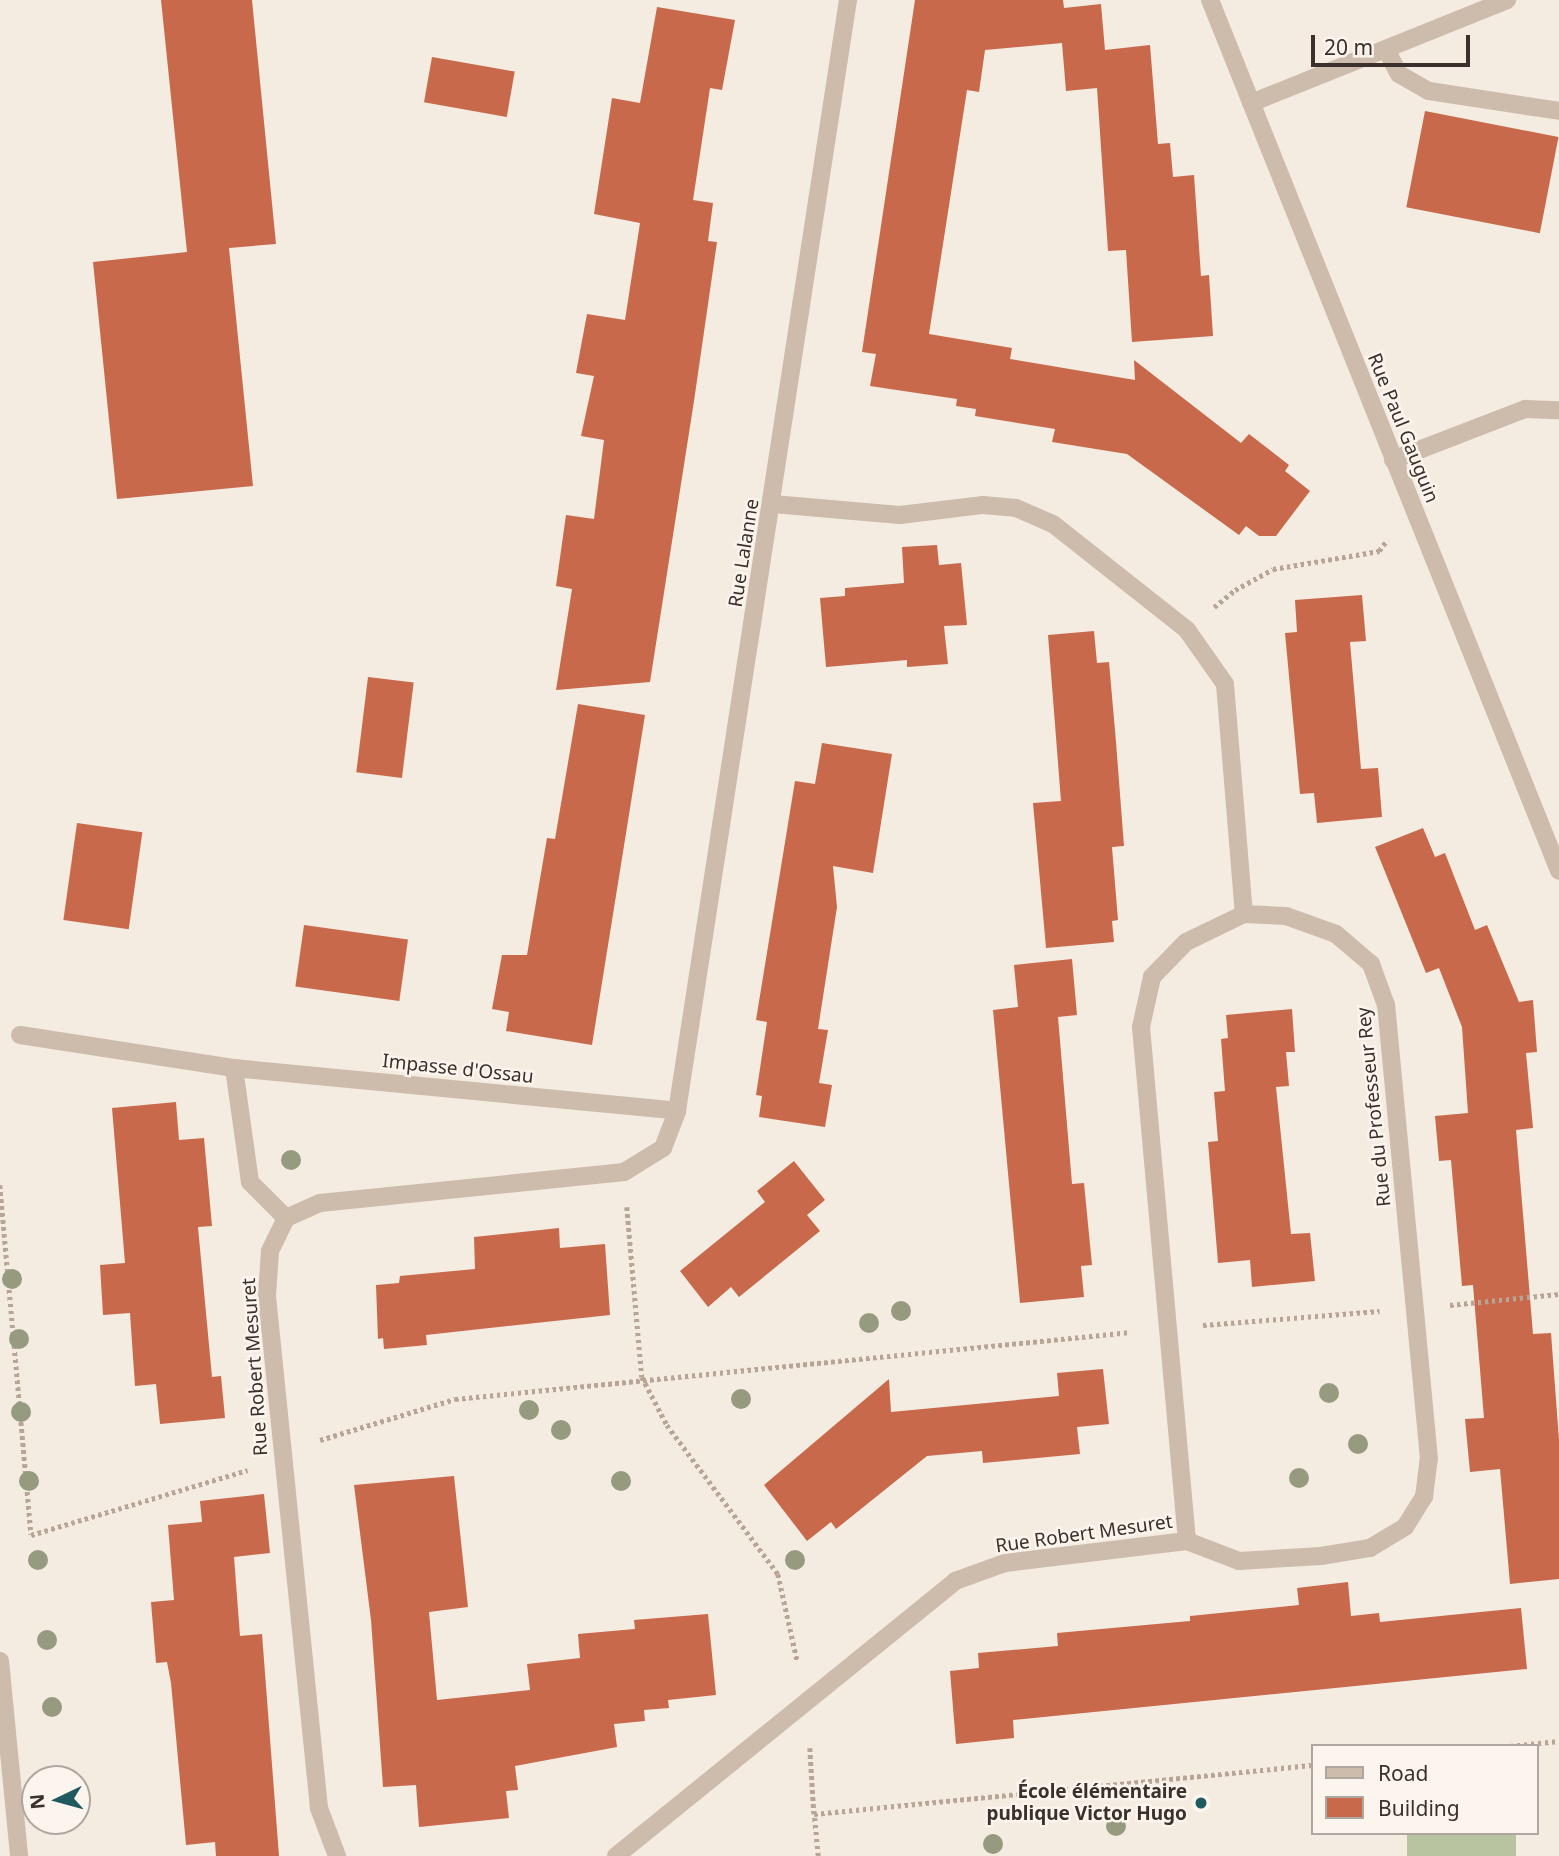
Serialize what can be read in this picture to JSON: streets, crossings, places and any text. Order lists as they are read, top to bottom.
{
  "streets": {
    "street": [
      "Rue Paul Gauguin",
      "Rue Lalanne",
      "Impasse d'Ossau",
      "Rue du Professeur Rey",
      "Rue Robert Mesuret"
    ]
  },
  "crossings": [
    ["Rue Lalanne", "Impasse d'Ossau"],
    ["Rue du Professeur Rey", "Rue Robert Mesuret"]
  ],
  "places": ["École élémentaire publique Victor Hugo"],
  "legend": ["Road", "Building"],
  "scale_bar": "20 m",
  "north": "left"
}
